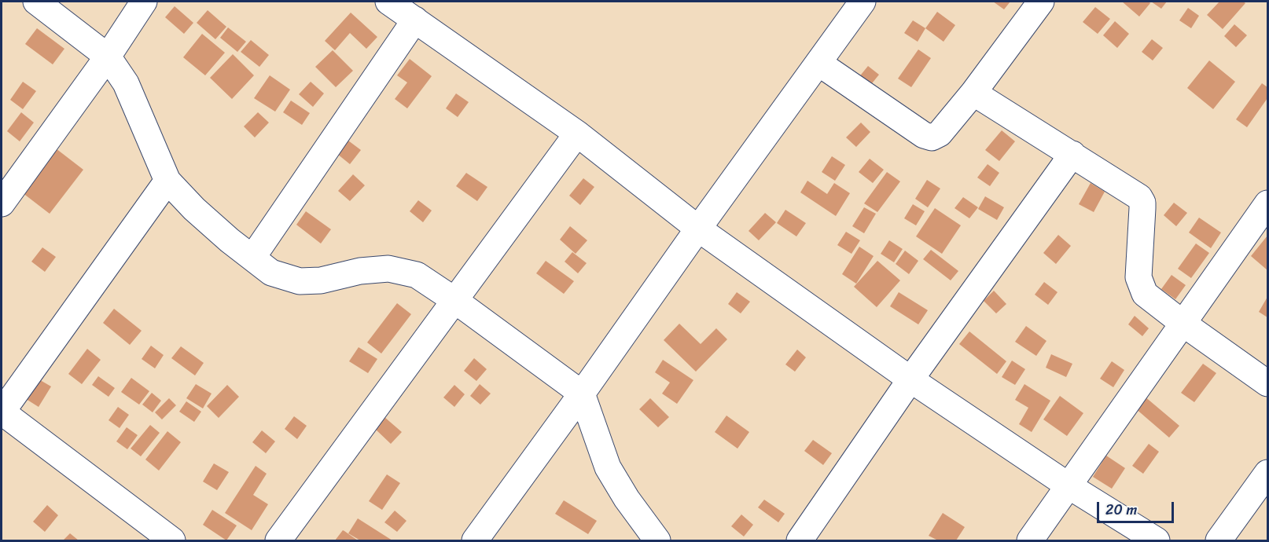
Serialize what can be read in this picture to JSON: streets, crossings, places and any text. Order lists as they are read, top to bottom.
{
  "scale_bar": "20 m"
}
